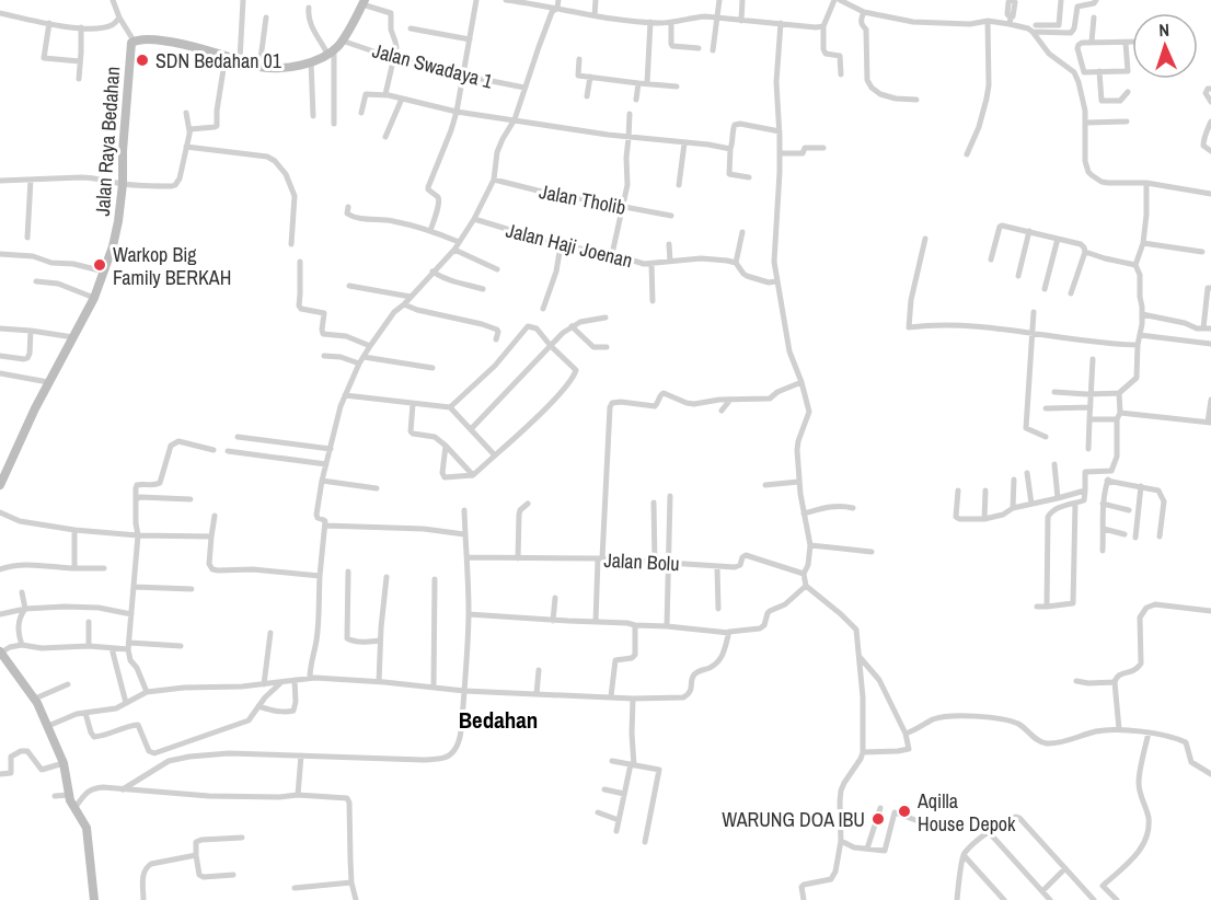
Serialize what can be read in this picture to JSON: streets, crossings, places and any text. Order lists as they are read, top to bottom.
{
  "streets": {
    "street": [
      "Jalan Swadaya 1",
      "Jalan Raya Bedahan",
      "Jalan Tholib",
      "Jalan Haji Joenan",
      "Jalan Bolu"
    ]
  },
  "crossings": [
    ["Jalan Swadaya 1", "Jalan Raya Bedahan"]
  ],
  "districts": ["Bedahan"],
  "places": [
    "SDN Bedahan 01",
    "Warkop Big Family BERKAH",
    "Aqilla House Depok",
    "WARUNG DOA IBU"
  ],
  "north": "top"
}
